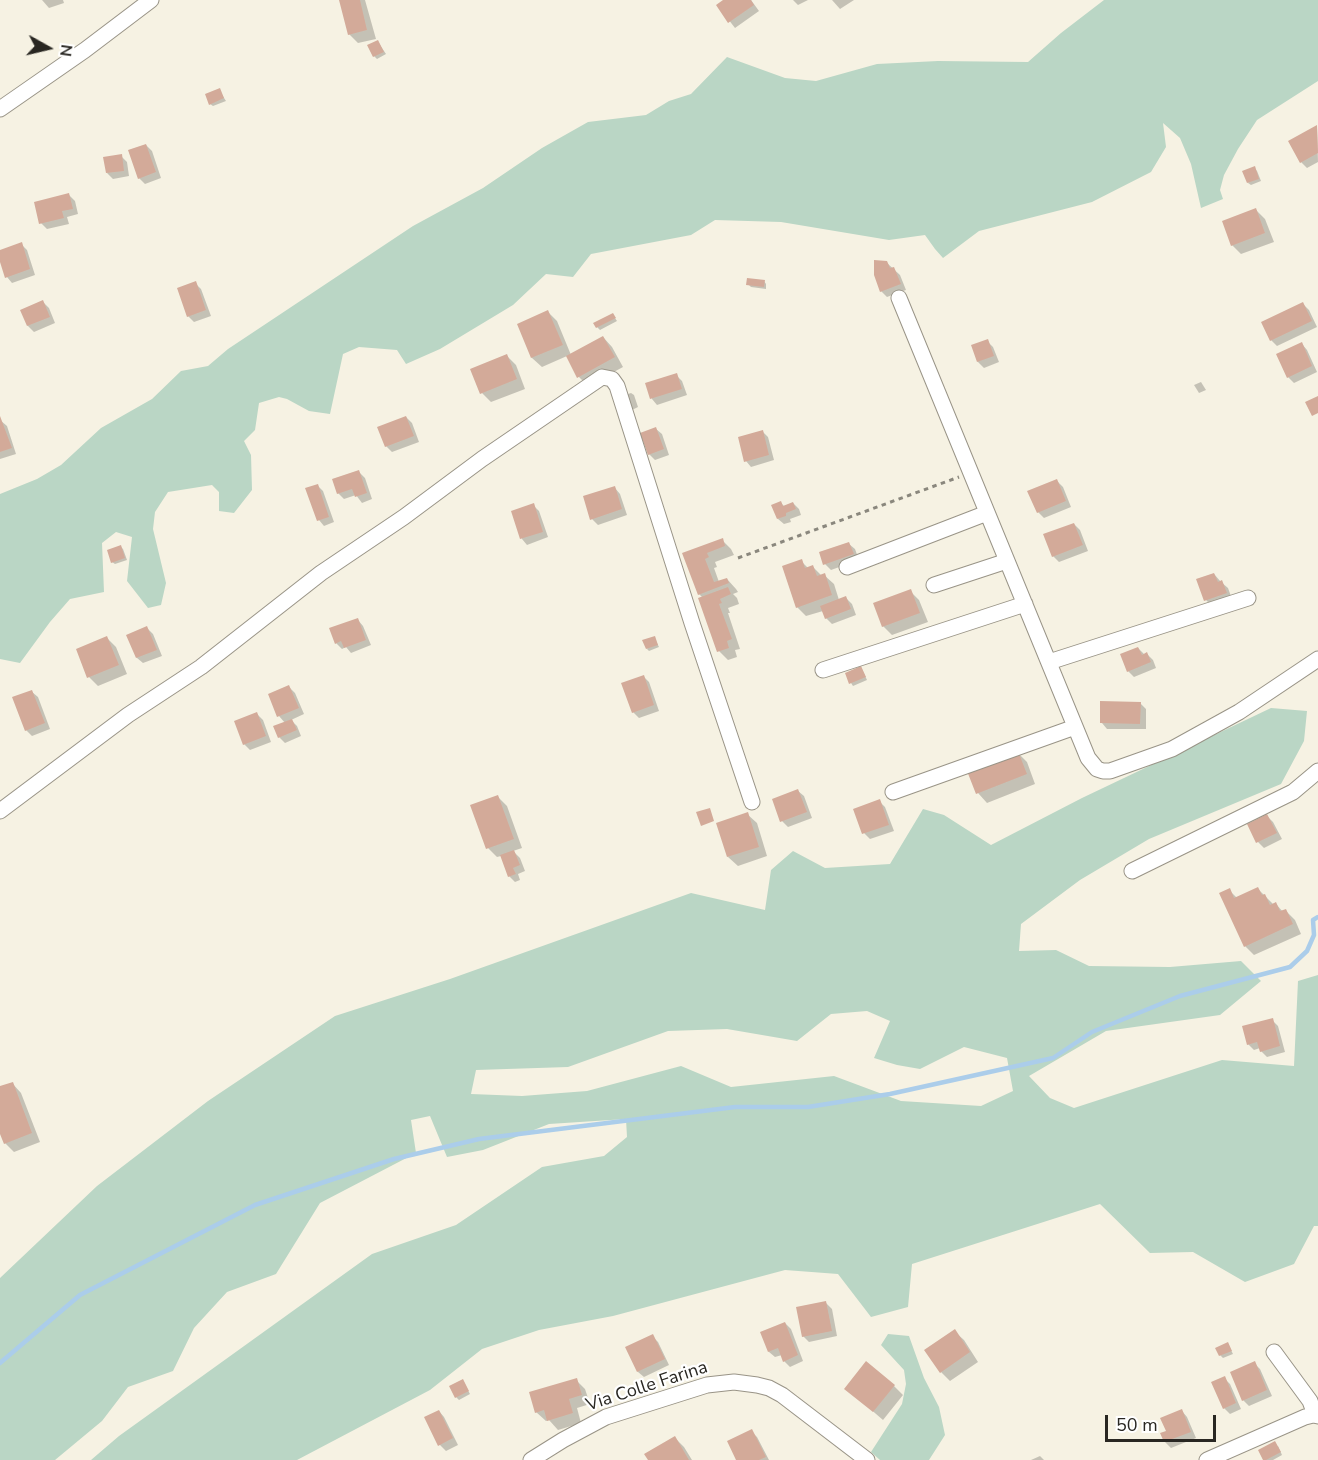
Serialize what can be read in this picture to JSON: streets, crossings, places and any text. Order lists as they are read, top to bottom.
{
  "streets": {
    "street": ["Via Colle Farina"]
  },
  "scale_bar": "50 m",
  "north": "right"
}
